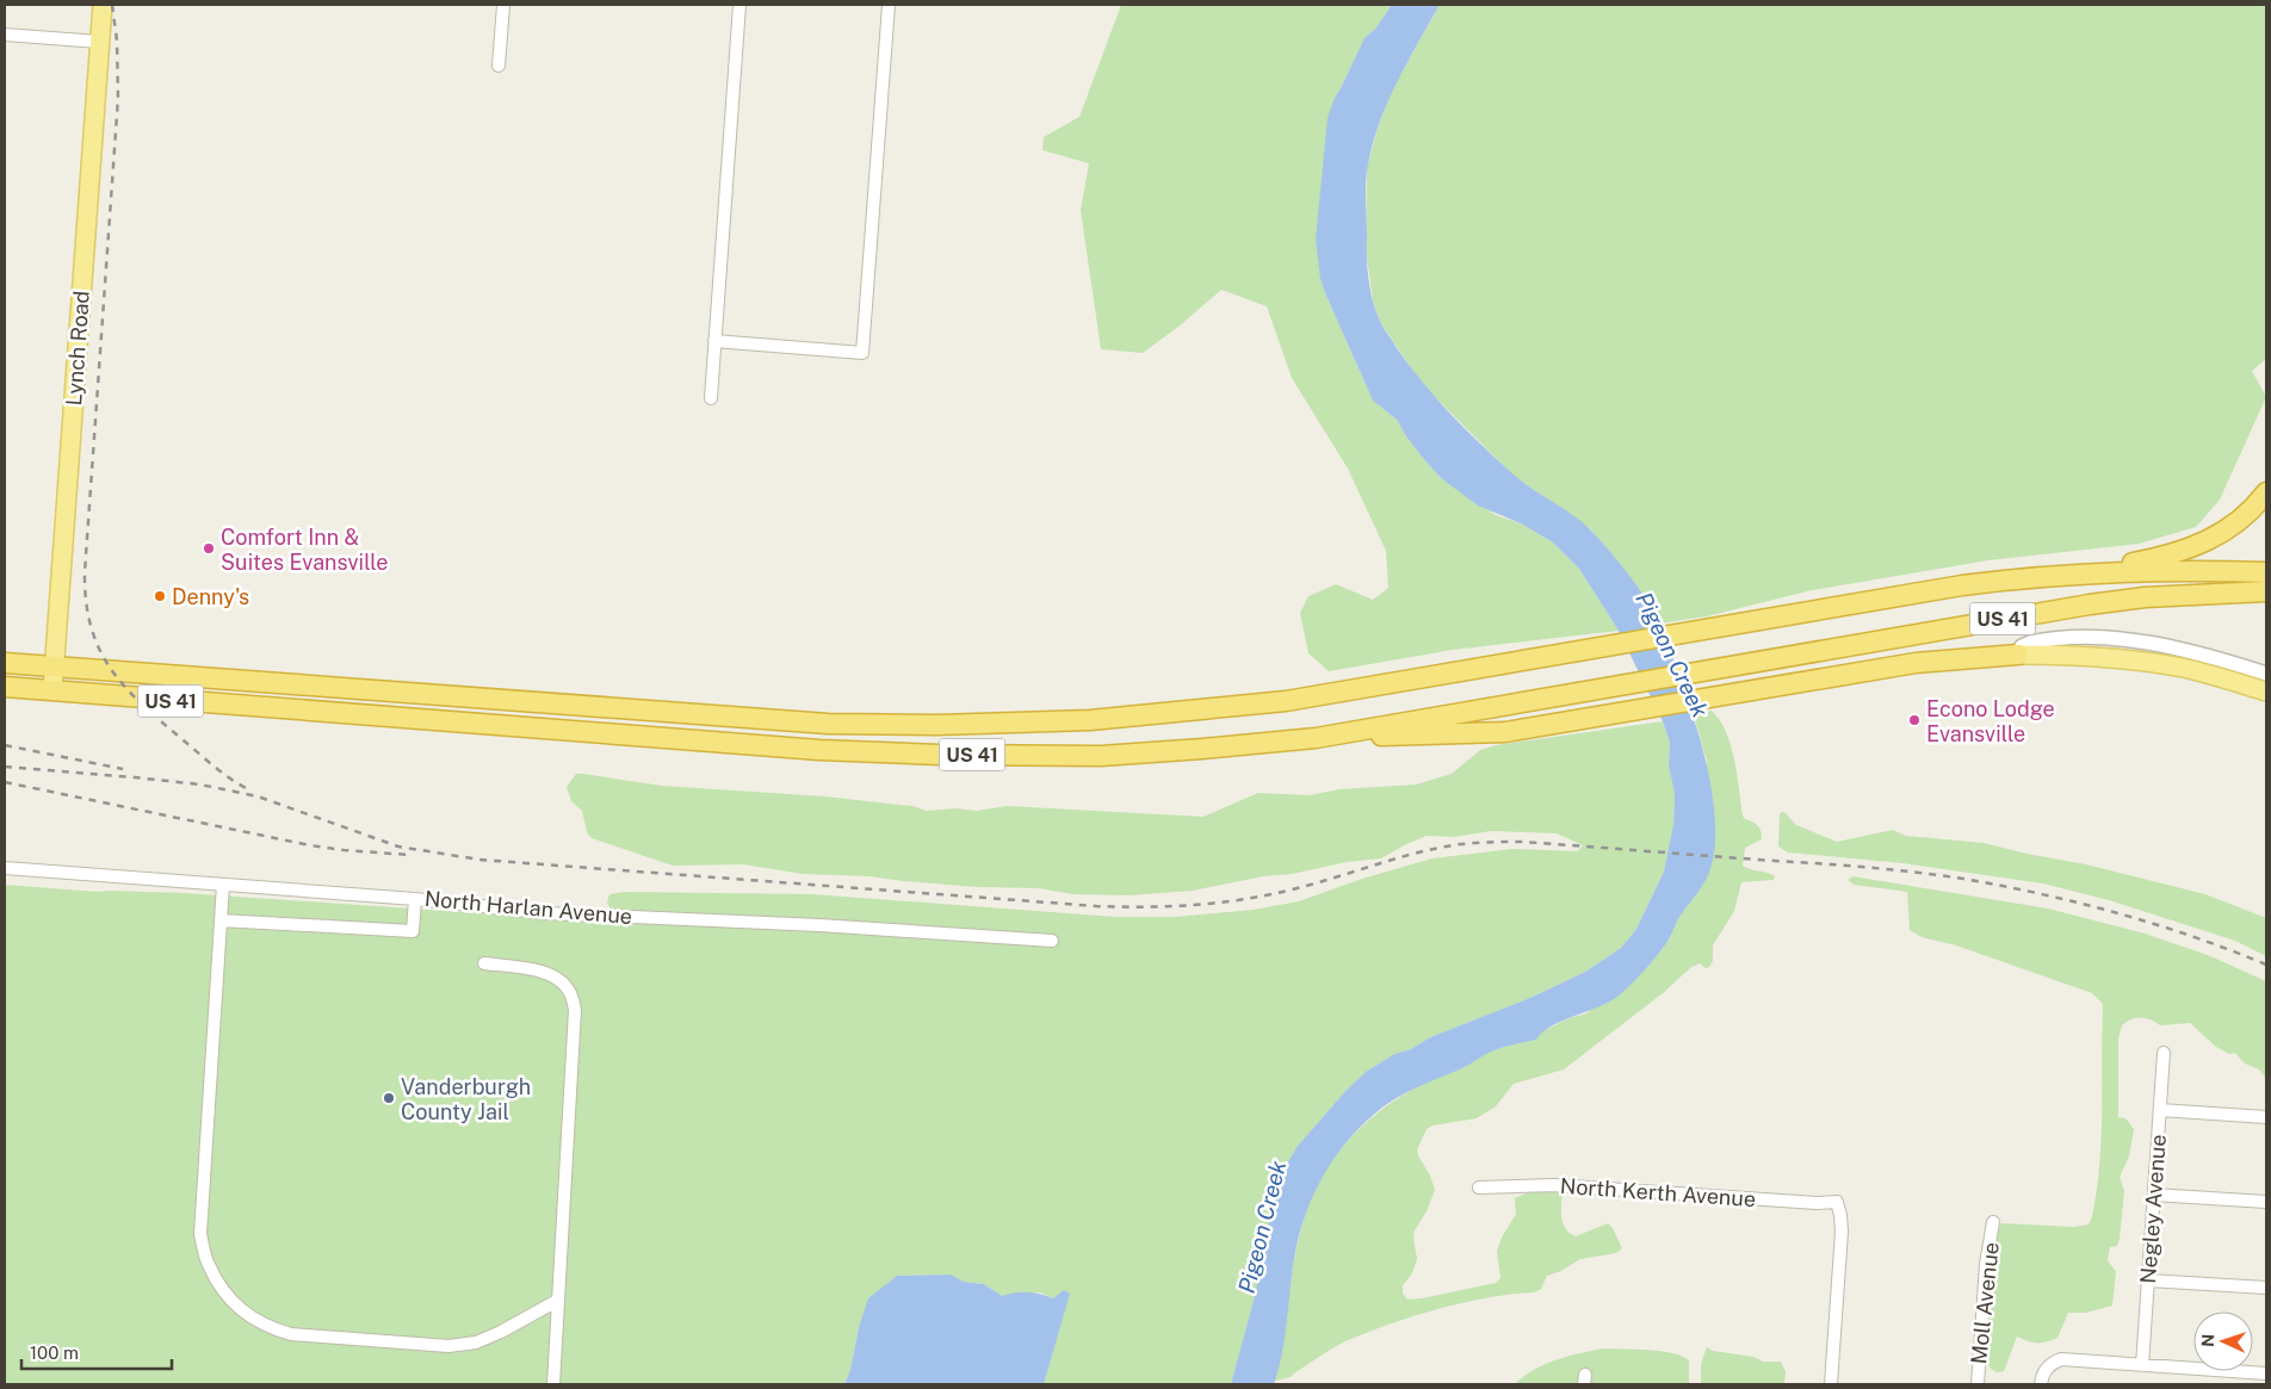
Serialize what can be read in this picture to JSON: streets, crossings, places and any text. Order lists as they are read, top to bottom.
{
  "streets": {
    "highway": ["US 41"],
    "main road": ["Lynch Road"],
    "street": [
      "North Harlan Avenue",
      "North Kerth Avenue",
      "Negley Avenue",
      "Moll Avenue"
    ]
  },
  "crossings": [
    ["Lynch Road", "US 41"]
  ],
  "water": ["Pigeon Creek"],
  "places": [
    "Comfort Inn & Suites Evansville",
    "Denny's",
    "Econo Lodge Evansville",
    "Vanderburgh County Jail"
  ],
  "scale_bar": "100 m",
  "north": "left"
}
